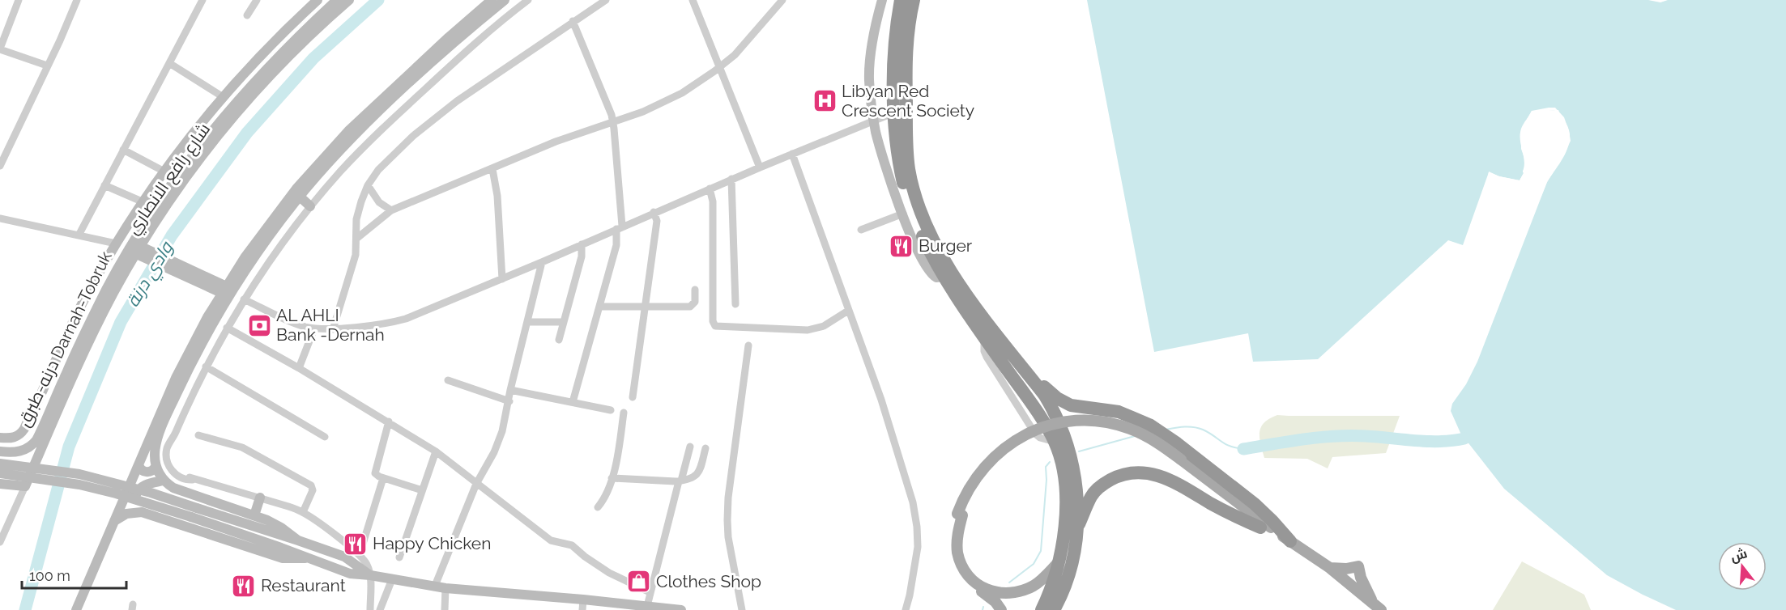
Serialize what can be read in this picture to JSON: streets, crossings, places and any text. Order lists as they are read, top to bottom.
{
  "streets": {
    "street": ["شارع رافع الانصاري", "درنه-طبرق Darnah-Tobruk"]
  },
  "crossings": [
    ["شارع رافع الانصاري", "درنه-طبرق Darnah-Tobruk"]
  ],
  "water": ["وادي درنة"],
  "places": {
    "hospital": ["Libyan Red Crescent Society"],
    "restaurant": ["Burger", "Happy Chicken", "Restaurant"],
    "bank": ["AL AHLI Bank -Dernah"],
    "shop": ["Clothes Shop"]
  },
  "scale_bar": "100 m",
  "north": "top"
}
